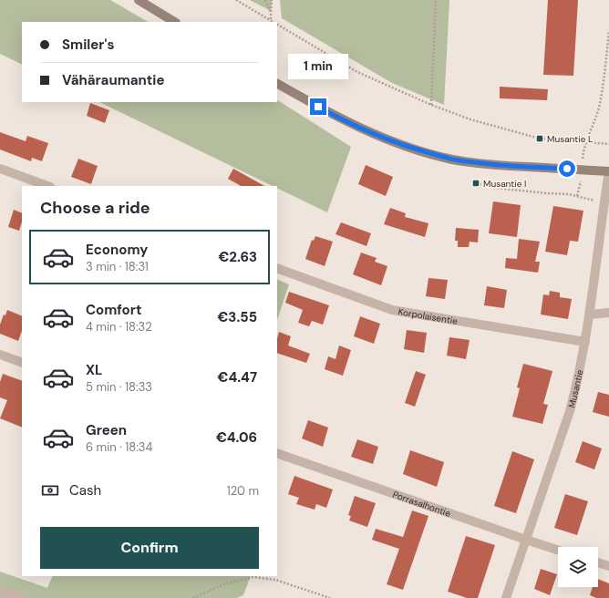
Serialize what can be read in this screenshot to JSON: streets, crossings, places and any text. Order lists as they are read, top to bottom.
{
  "streets": {
    "street": ["Korpolaisentie", "Musantie", "Porrasalhontie"]
  },
  "crossings": [
    ["Korpolaisentie", "Musantie"],
    ["Musantie", "Porrasalhontie"]
  ],
  "places": {
    "transit": ["Musantie L", "Musantie I"]
  },
  "page": {
    "banner": ["Smiler's", "Vähäraumantie"],
    "bubble": "1 min",
    "heading": "Choose a ride",
    "list": [
      {
        "name": "Economy",
        "note": "3 min · 18:31",
        "value": "€2.63"
      },
      {
        "name": "Comfort",
        "note": "4 min · 18:32",
        "value": "€3.55"
      },
      {
        "name": "XL",
        "note": "5 min · 18:33",
        "value": "€4.47"
      },
      {
        "name": "Green",
        "note": "6 min · 18:34",
        "value": "€4.06"
      }
    ],
    "pay": ["Cash", "120 m"],
    "buttons": "Confirm"
  }
}
